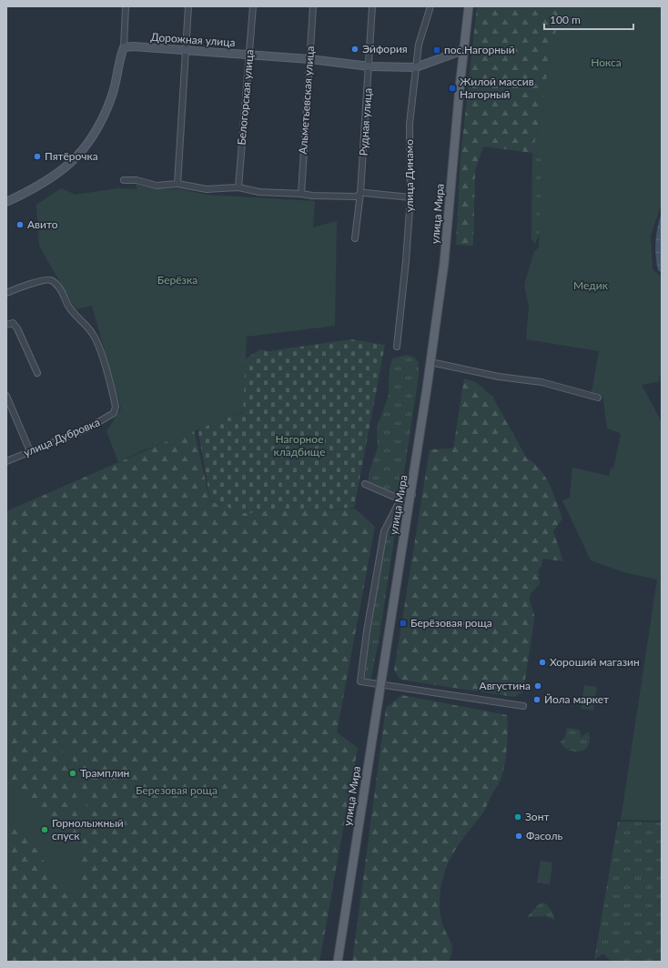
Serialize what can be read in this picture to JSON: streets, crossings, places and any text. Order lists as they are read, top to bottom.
{
  "streets": {
    "main road": ["улица Мира"],
    "street": [
      "Дорожная улица",
      "Белогорская улица",
      "Альметьевская улица",
      "Рудная улица",
      "улица Динамо",
      "улица Дубровка"
    ]
  },
  "crossings": [
    ["Дорожная улица", "Белогорская улица"],
    ["Дорожная улица", "Альметьевская улица"],
    ["Дорожная улица", "Рудная улица"],
    ["Дорожная улица", "улица Динамо"],
    ["Дорожная улица", "улица Мира"]
  ],
  "parks": [
    "Нокса",
    "Берёзка",
    "Медик",
    "Нагорное кладбище",
    "Березовая роща"
  ],
  "places": {
    "other": [
      "Эйфория",
      "Пятёрочка",
      "Авито",
      "Хороший магазин",
      "Августина",
      "Йола маркет",
      "Трамплин",
      "Зонт",
      "Горнолыжный спуск",
      "Фасоль"
    ],
    "transit": ["пос.Нагорный", "Жилой массив Нагорный", "Берёзовая роща"]
  },
  "scale_bar": "100 m"
}
